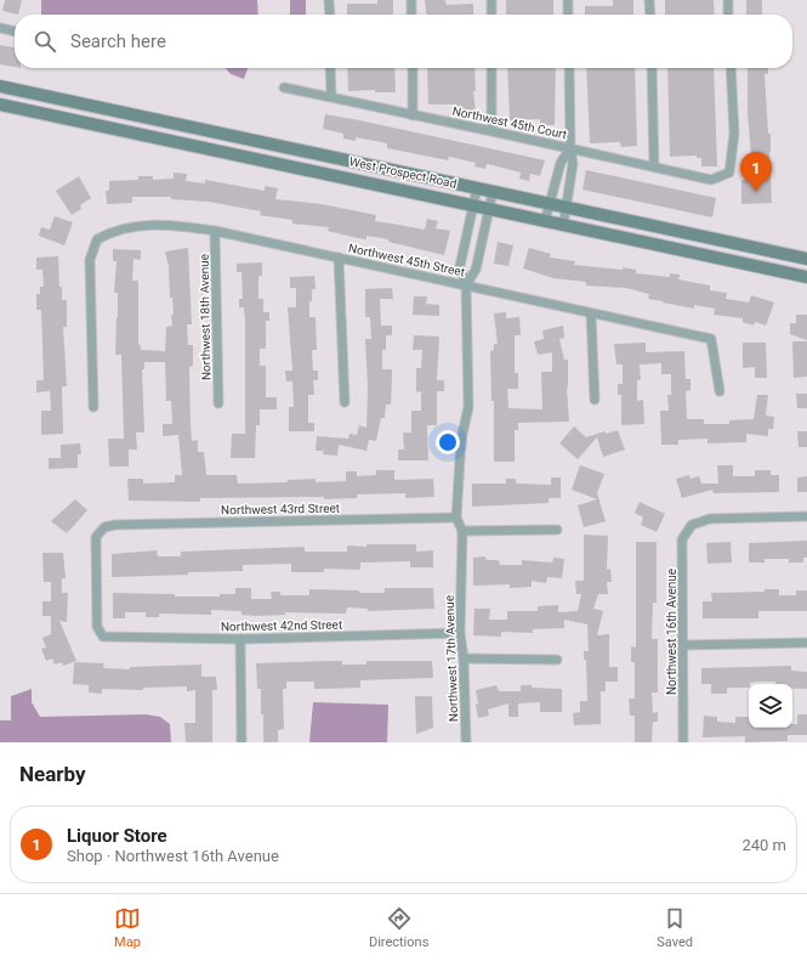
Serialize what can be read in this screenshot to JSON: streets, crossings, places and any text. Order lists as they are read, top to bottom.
{
  "streets": {
    "main road": ["West Prospect Road"],
    "street": [
      "Northwest 45th Court",
      "Northwest 45th Street",
      "Northwest 18th Avenue",
      "Northwest 43rd Street",
      "Northwest 42nd Street",
      "Northwest 16th Avenue",
      "Northwest 17th Avenue"
    ]
  },
  "crossings": [
    ["West Prospect Road", "Northwest 17th Avenue"],
    ["Northwest 45th Street", "Northwest 18th Avenue"],
    ["Northwest 45th Street", "Northwest 17th Avenue"],
    ["Northwest 43rd Street", "Northwest 42nd Street"],
    ["Northwest 43rd Street", "Northwest 17th Avenue"],
    ["Northwest 42nd Street", "Northwest 17th Avenue"]
  ],
  "page": {
    "search": "Search here",
    "pins": "1",
    "heading": "Nearby",
    "list": [
      {
        "mark": "1",
        "name": "Liquor Store",
        "note": "Shop · Northwest 16th Avenue",
        "value": "240 m"
      }
    ],
    "nav": ["Map", "Directions", "Saved"]
  }
}
